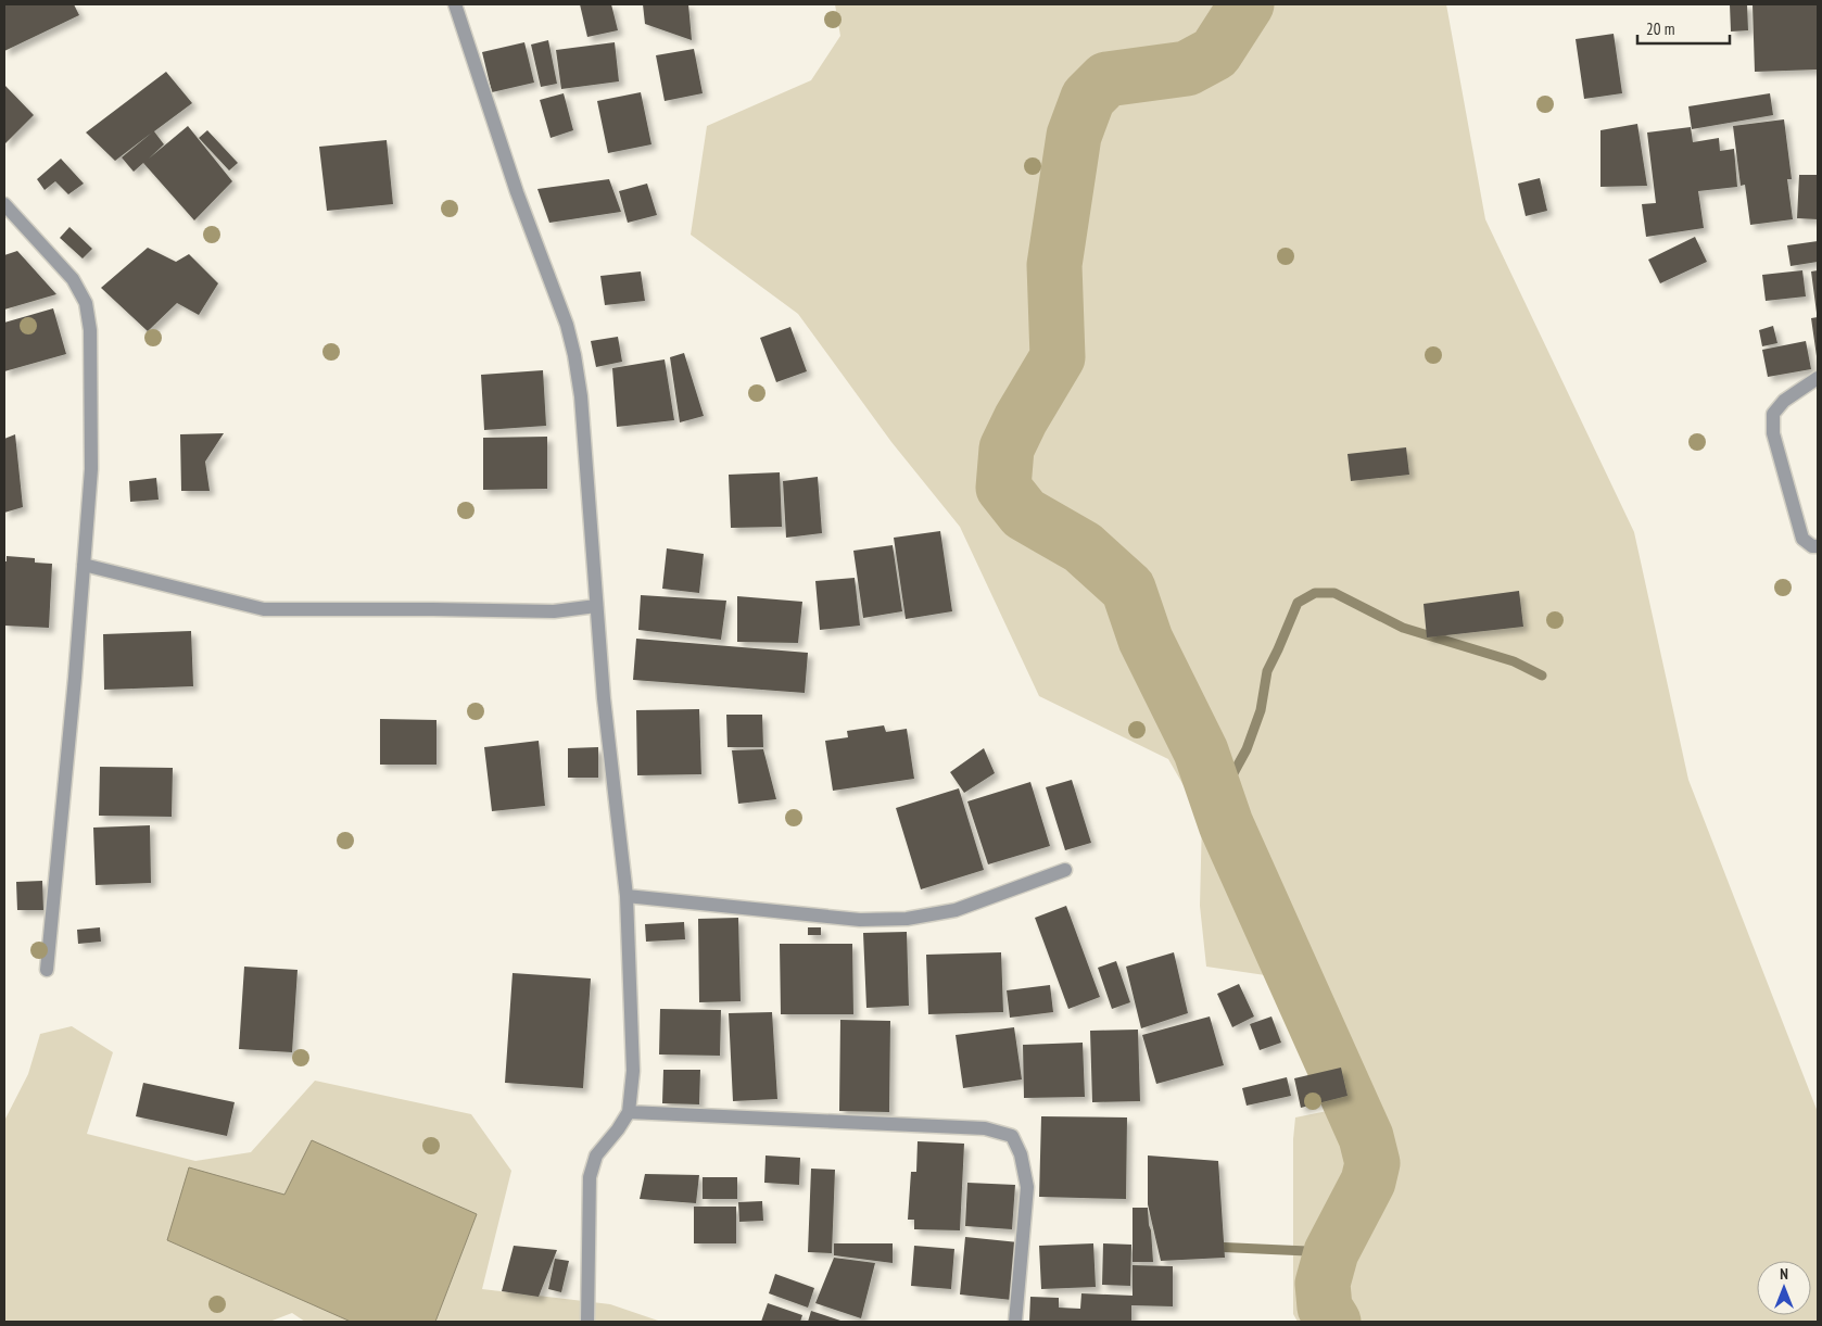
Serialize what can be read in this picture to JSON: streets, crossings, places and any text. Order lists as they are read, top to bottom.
{
  "scale_bar": "20 m",
  "north": "top"
}
